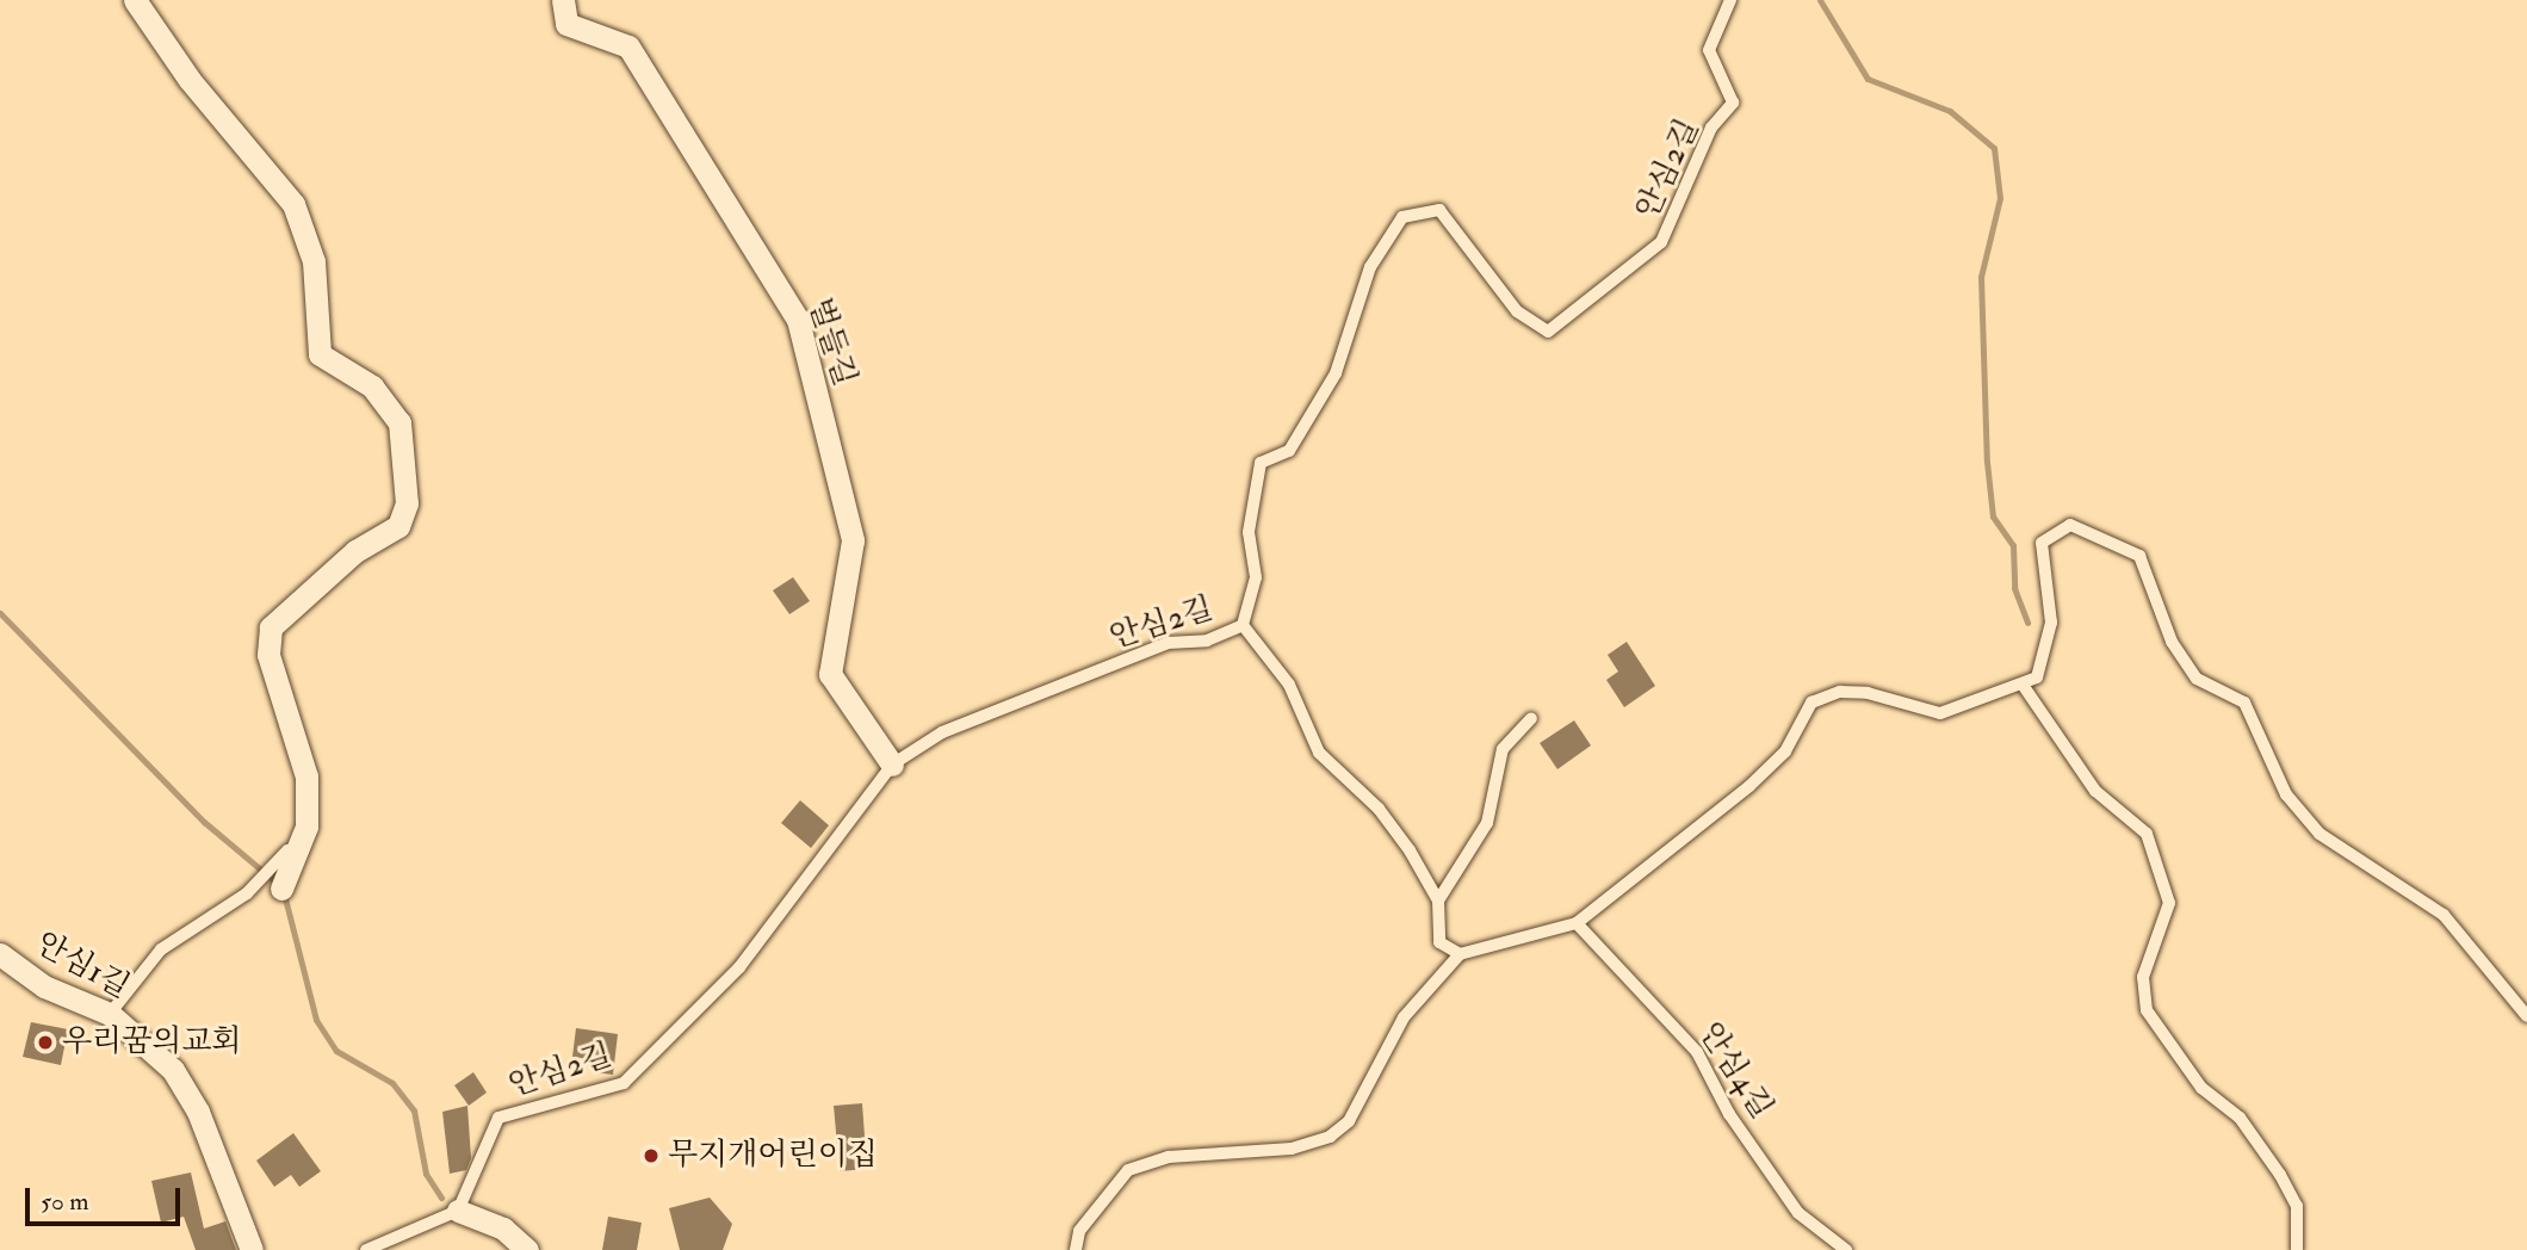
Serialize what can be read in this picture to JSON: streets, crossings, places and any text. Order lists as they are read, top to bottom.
{
  "streets": {
    "street": ["벌들길", "안심1길"],
    "lane": ["안심2길", "안심4길"]
  },
  "crossings": [
    ["안심2길", "벌들길"]
  ],
  "places": ["우리꿈의교회", "무지개어린이집"],
  "scale_bar": "50 m"
}
